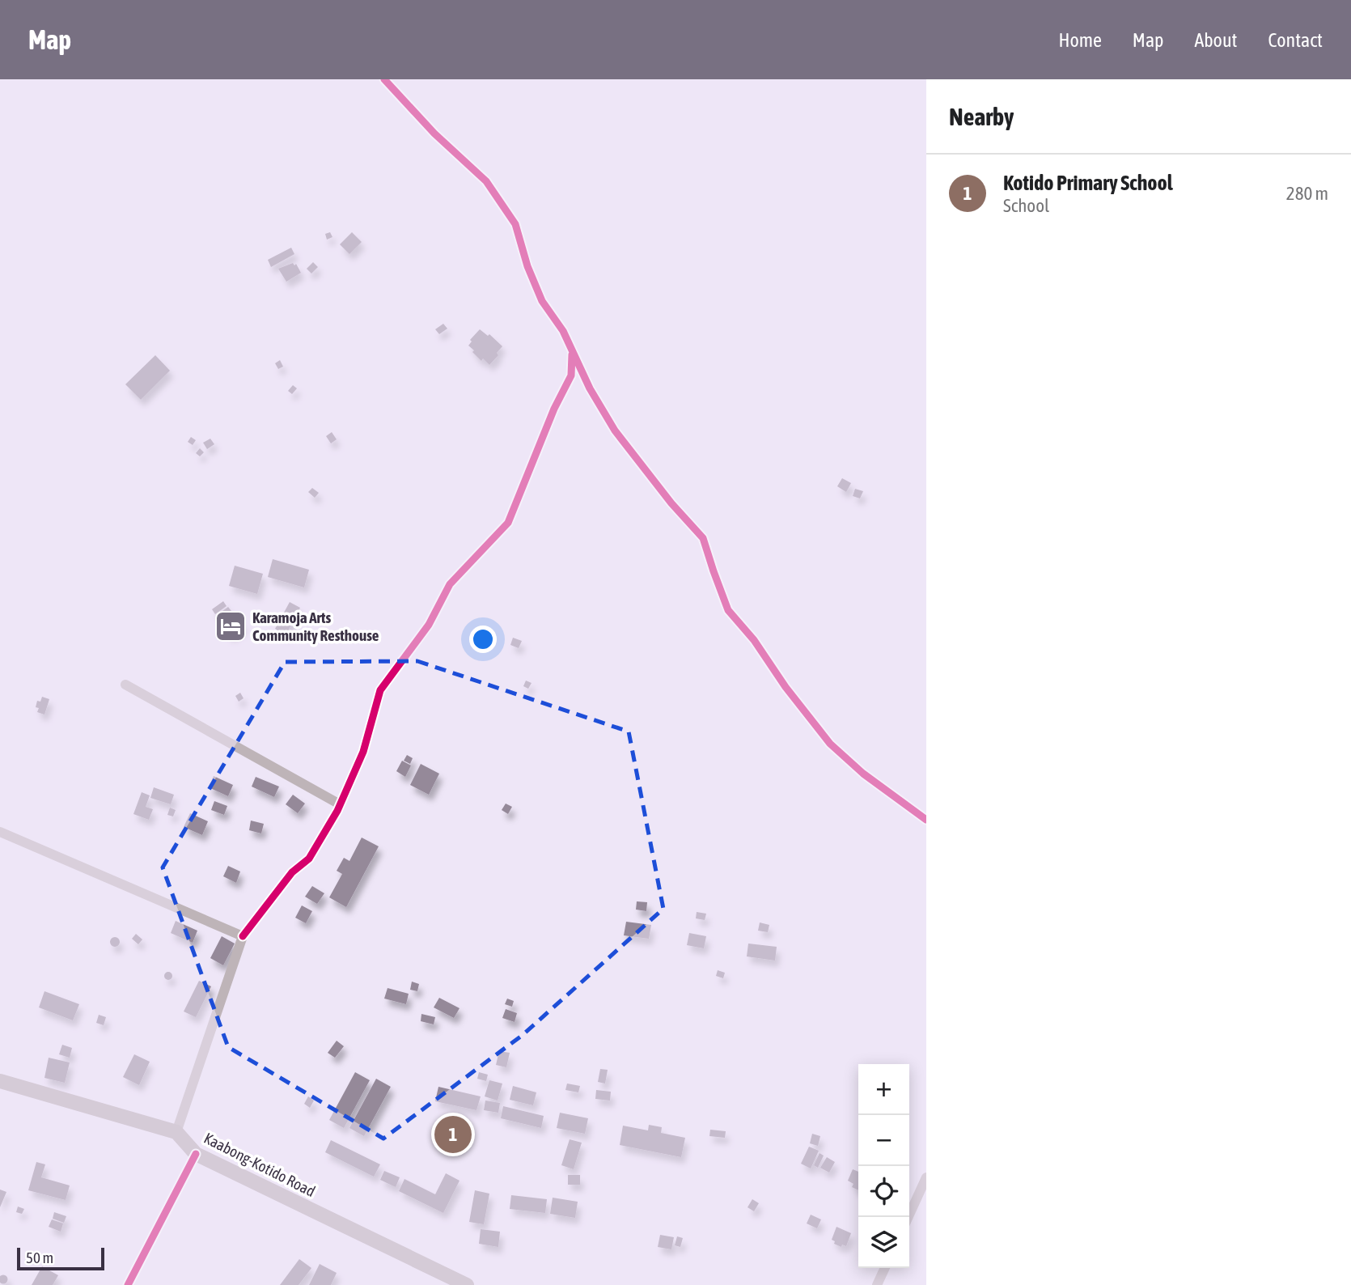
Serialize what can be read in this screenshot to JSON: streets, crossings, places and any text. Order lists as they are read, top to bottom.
{
  "streets": {
    "main road": ["Kaabong-Kotido Road"]
  },
  "places": {
    "hotel": ["Karamoja Arts Community Resthouse"]
  },
  "scale_bar": "50 m",
  "page": {
    "header": "Map",
    "nav": [
      "Home",
      "Map",
      "About",
      "Contact"
    ],
    "heading": "Nearby",
    "list": [
      {
        "mark": "1",
        "name": "Kotido Primary School",
        "note": "School",
        "value": "280 m"
      }
    ],
    "map_buttons": ["+", "−"],
    "pins": "1",
    "scale": "50 m"
  }
}
